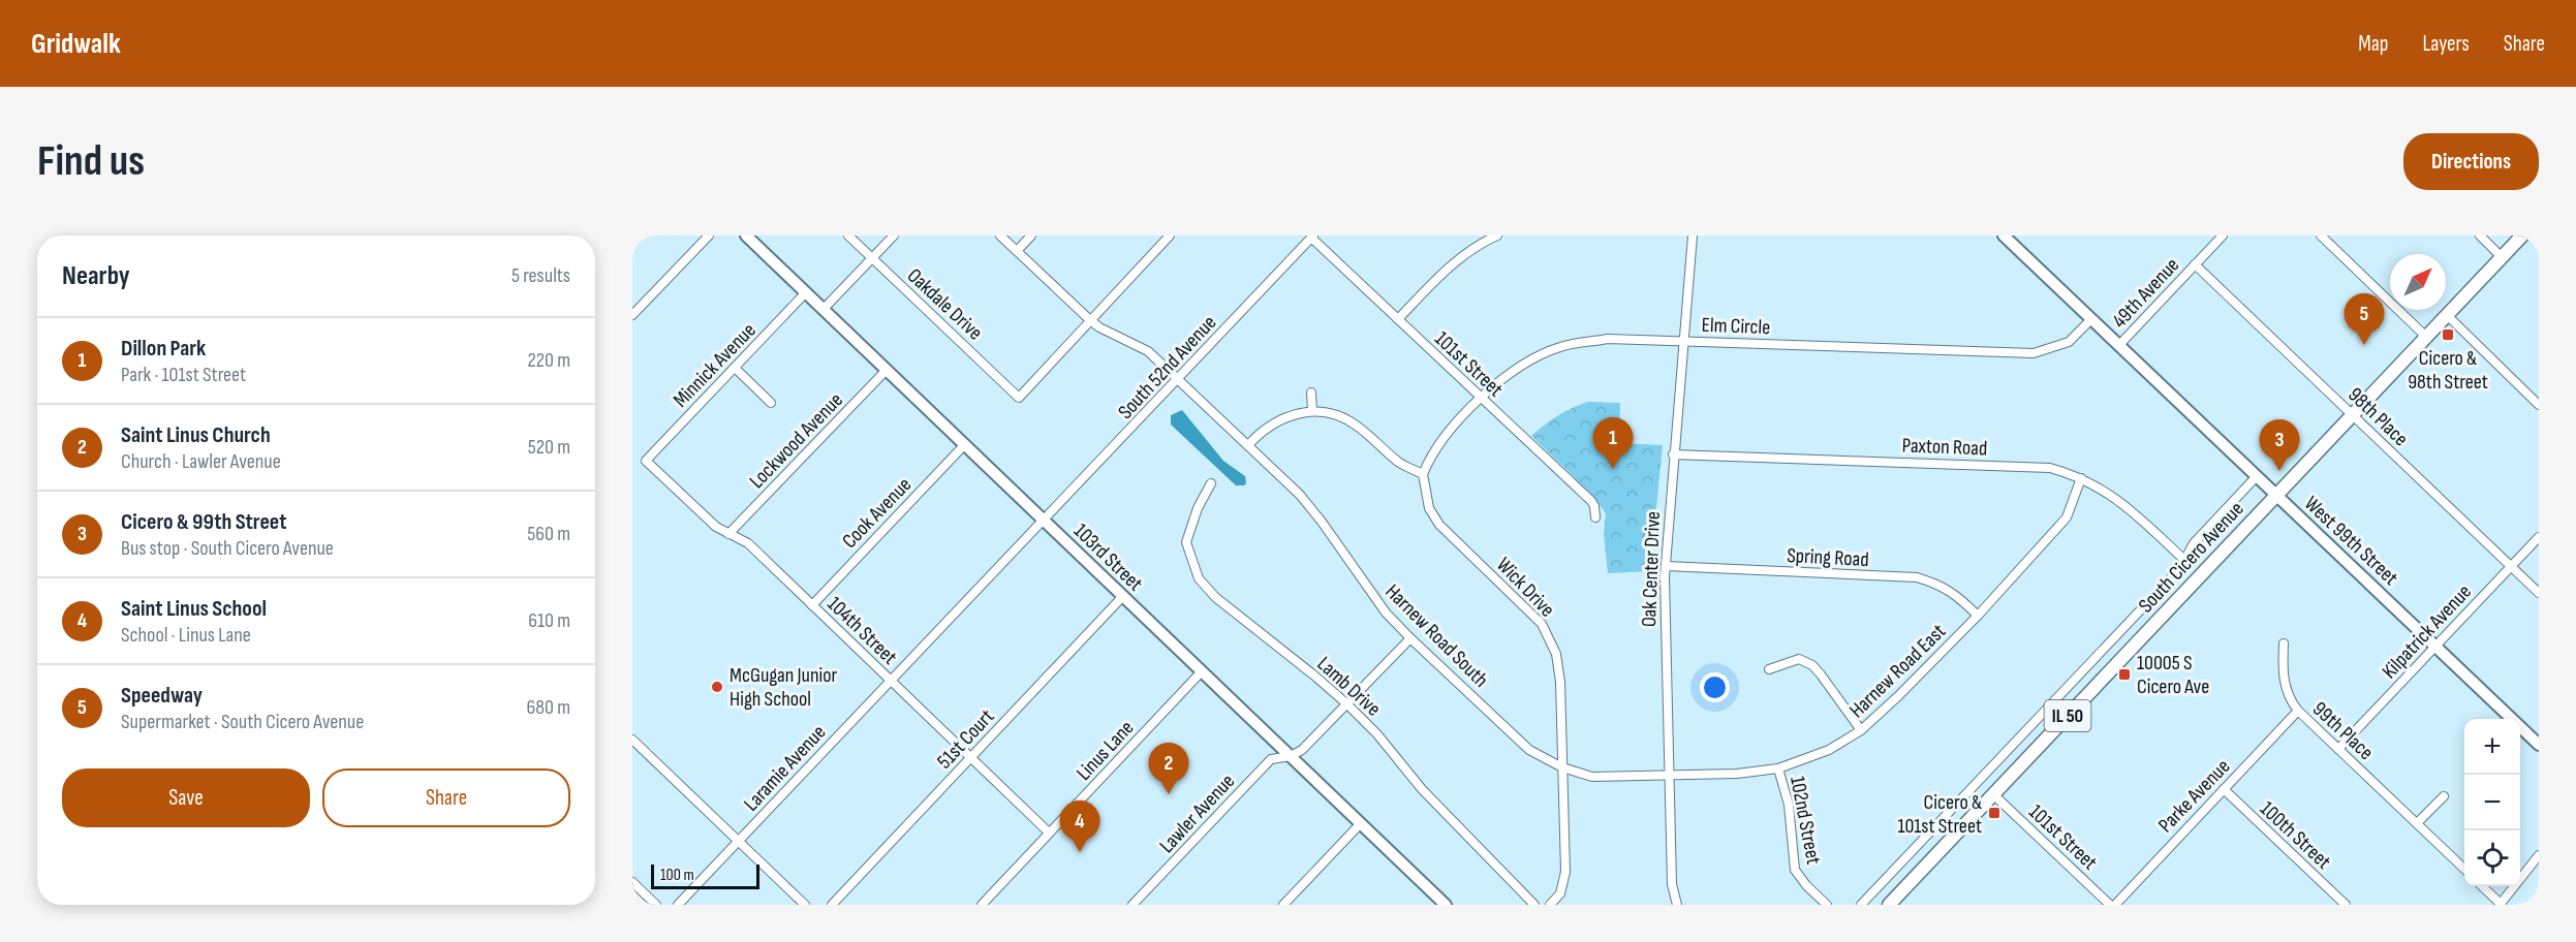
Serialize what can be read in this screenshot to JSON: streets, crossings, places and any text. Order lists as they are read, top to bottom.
{
  "streets": {
    "main road": [
      "West 99th Street",
      "103rd Street",
      "South Cicero Avenue",
      "IL 50"
    ],
    "street": [
      "49th Avenue",
      "Oakdale Drive",
      "Elm Circle",
      "101st Street",
      "Minnick Avenue",
      "South 52nd Avenue",
      "98th Place",
      "Lockwood Avenue",
      "Paxton Road",
      "Cook Avenue",
      "Spring Road",
      "Oak Center Drive",
      "Wick Drive",
      "104th Street",
      "Kilpatrick Avenue",
      "Harnew Road South",
      "Harnew Road East",
      "Lamb Drive",
      "99th Place",
      "51st Court",
      "Linus Lane",
      "Laramie Avenue",
      "Parke Avenue",
      "Lawler Avenue",
      "102nd Street",
      "100th Street"
    ]
  },
  "crossings": [
    ["49th Avenue", "98th Place"],
    ["49th Avenue", "West 99th Street"],
    ["Elm Circle", "101st Street"],
    ["Elm Circle", "West 99th Street"],
    ["Elm Circle", "Oak Center Drive"],
    ["Elm Circle", "Wick Drive"],
    ["101st Street", "South 52nd Avenue"],
    ["101st Street", "South Cicero Avenue"],
    ["Minnick Avenue", "103rd Street"],
    ["Minnick Avenue", "104th Street"],
    ["South 52nd Avenue", "103rd Street"],
    ["South 52nd Avenue", "Harnew Road South"],
    ["South 52nd Avenue", "Laramie Avenue"],
    ["98th Place", "South Cicero Avenue"],
    ["98th Place", "Kilpatrick Avenue"],
    ["Lockwood Avenue", "103rd Street"],
    ["Lockwood Avenue", "104th Street"],
    ["Paxton Road", "South Cicero Avenue"],
    ["Paxton Road", "Oak Center Drive"],
    ["Paxton Road", "Harnew Road East"],
    ["Cook Avenue", "103rd Street"],
    ["Cook Avenue", "104th Street"],
    ["West 99th Street", "South Cicero Avenue"],
    ["West 99th Street", "Kilpatrick Avenue"],
    ["103rd Street", "51st Court"],
    ["103rd Street", "Linus Lane"],
    ["103rd Street", "Laramie Avenue"],
    ["103rd Street", "Lawler Avenue"],
    ["Spring Road", "Oak Center Drive"],
    ["Spring Road", "Harnew Road East"],
    ["Oak Center Drive", "Harnew Road South"],
    ["Oak Center Drive", "Harnew Road East"],
    ["Wick Drive", "Harnew Road South"],
    ["104th Street", "51st Court"],
    ["104th Street", "Linus Lane"],
    ["104th Street", "Laramie Avenue"],
    ["Kilpatrick Avenue", "99th Place"],
    ["Harnew Road South", "Harnew Road East"],
    ["Harnew Road South", "Lawler Avenue"],
    ["Harnew Road East", "102nd Street"],
    ["Lamb Drive", "Lawler Avenue"],
    ["99th Place", "Parke Avenue"],
    ["Parke Avenue", "100th Street"]
  ],
  "places": {
    "transit": ["Cicero & 98th Street", "10005 S Cicero Ave", "Cicero & 101st Street"],
    "other": ["McGugan Junior High School"]
  },
  "scale_bar": "100 m",
  "north": "top right",
  "page": {
    "header": "Gridwalk",
    "nav": ["Map", "Layers", "Share"],
    "buttons": [
      "Directions",
      ["Save", "Share"]
    ],
    "title": "Find us",
    "heading": ["Nearby", "5 results"],
    "pins": [
      "5",
      "1",
      "3",
      "2",
      "4"
    ],
    "list": [
      {
        "mark": "1",
        "name": "Dillon Park",
        "note": "Park · 101st Street",
        "value": "220 m"
      },
      {
        "mark": "2",
        "name": "Saint Linus Church",
        "note": "Church · Lawler Avenue",
        "value": "520 m"
      },
      {
        "mark": "3",
        "name": "Cicero & 99th Street",
        "note": "Bus stop · South Cicero Avenue",
        "value": "560 m"
      },
      {
        "mark": "4",
        "name": "Saint Linus School",
        "note": "School · Linus Lane",
        "value": "610 m"
      },
      {
        "mark": "5",
        "name": "Speedway",
        "note": "Supermarket · South Cicero Avenue",
        "value": "680 m"
      }
    ],
    "map_buttons": ["+", "−"],
    "scale": "100 m"
  }
}
